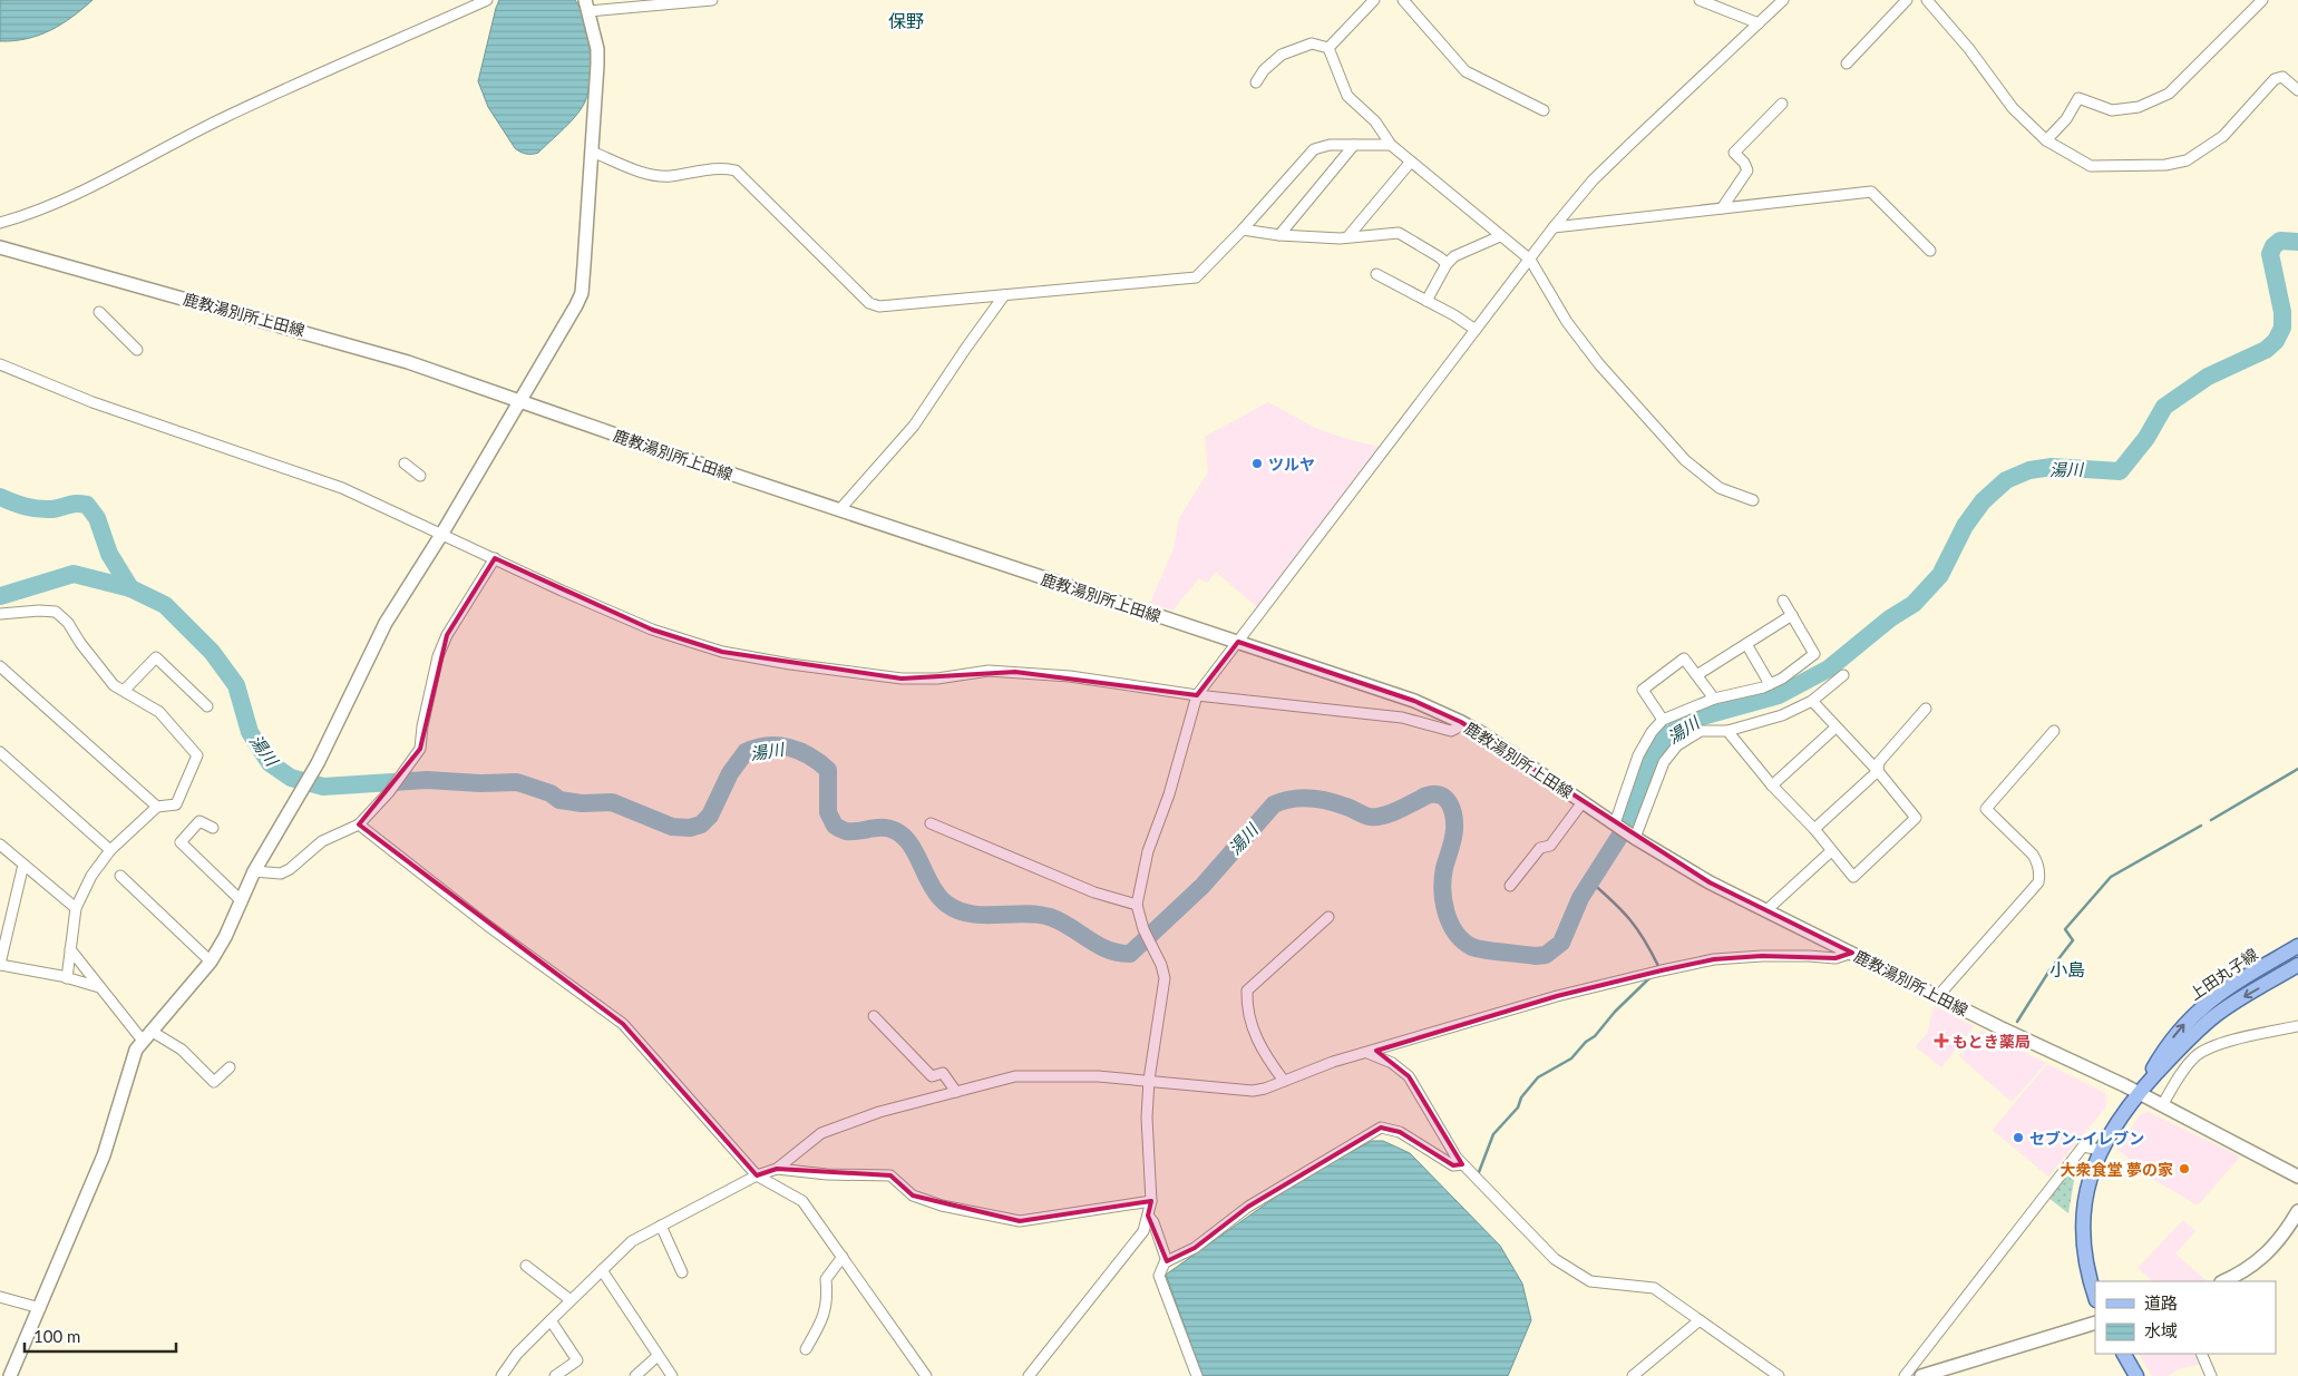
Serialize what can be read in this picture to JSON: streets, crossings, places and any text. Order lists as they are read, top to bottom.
{
  "streets": {
    "main road": ["鹿教湯別所上田線", "上田丸子線"]
  },
  "crossings": [
    ["鹿教湯別所上田線", "上田丸子線"]
  ],
  "districts": ["保野", "小島"],
  "water": ["湯川"],
  "places": {
    "other": ["ツルヤ", "セブン-イレブン", "大衆食堂 夢の家"],
    "health": ["もとき薬局"]
  },
  "legend": ["道路", "水域"],
  "scale_bar": "100 m"
}
